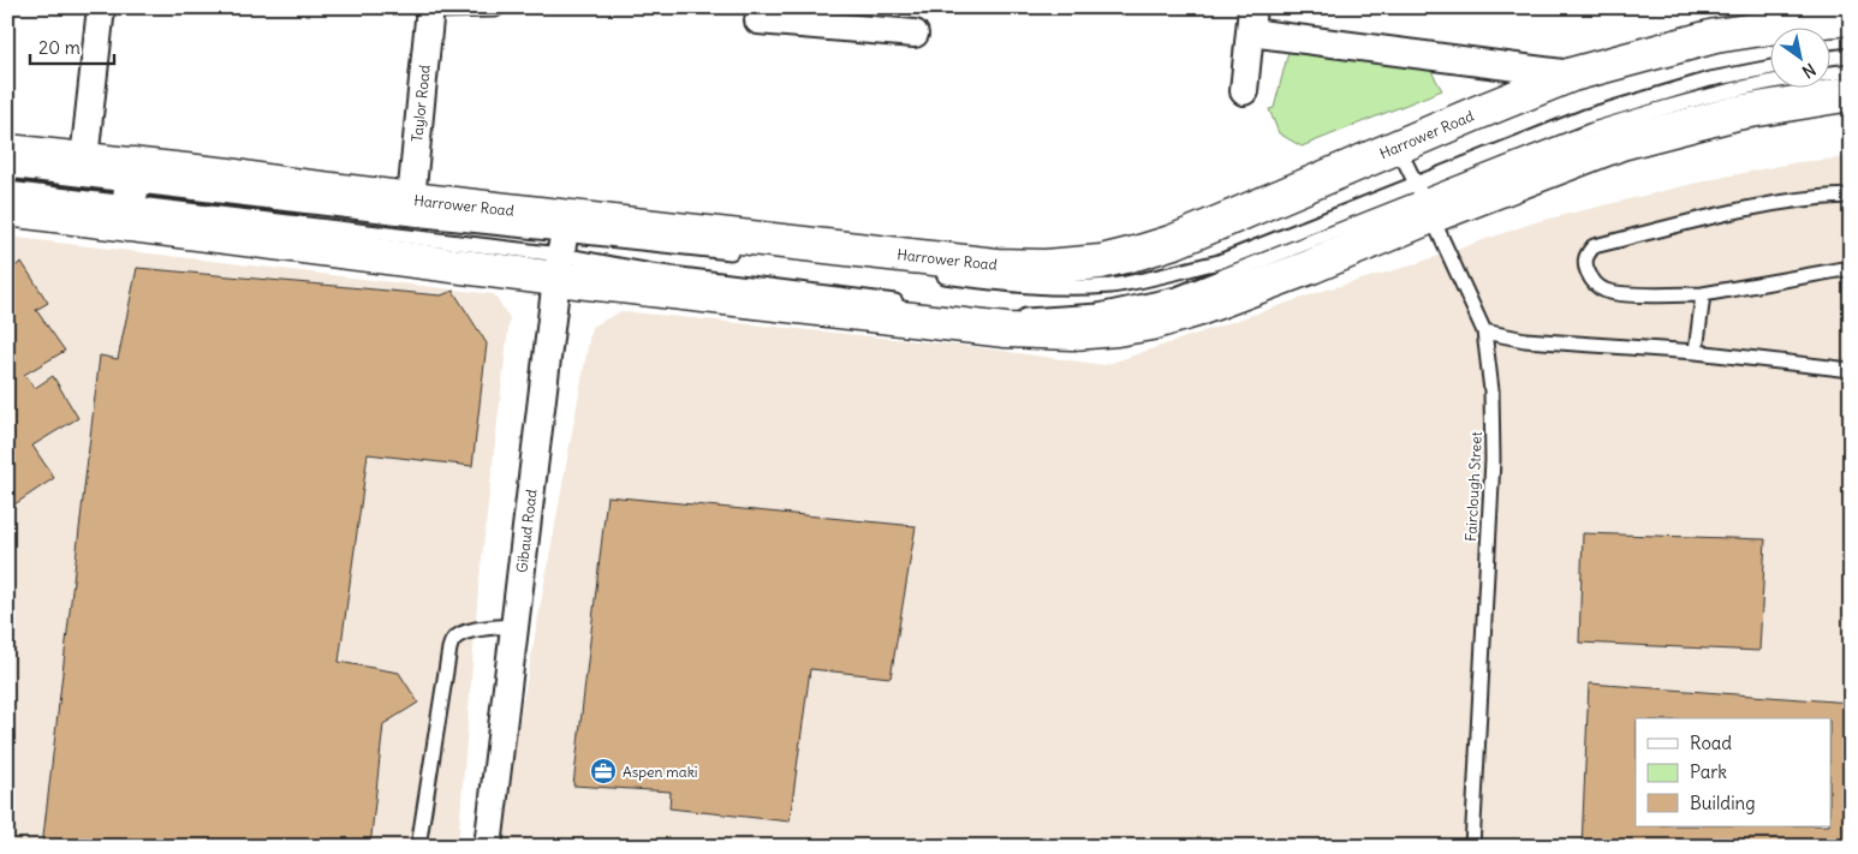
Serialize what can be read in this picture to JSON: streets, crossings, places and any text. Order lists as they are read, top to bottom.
{
  "streets": {
    "main road": ["Harrower Road"],
    "street": ["Taylor Road", "Gibaud Road"],
    "lane": ["Fairclough Street"]
  },
  "crossings": [
    ["Taylor Road", "Harrower Road"],
    ["Harrower Road", "Fairclough Street"],
    ["Harrower Road", "Gibaud Road"]
  ],
  "places": {
    "office": ["Aspen maki"]
  },
  "legend": ["Road", "Park", "Building"],
  "scale_bar": "20 m",
  "north": "bottom right"
}
